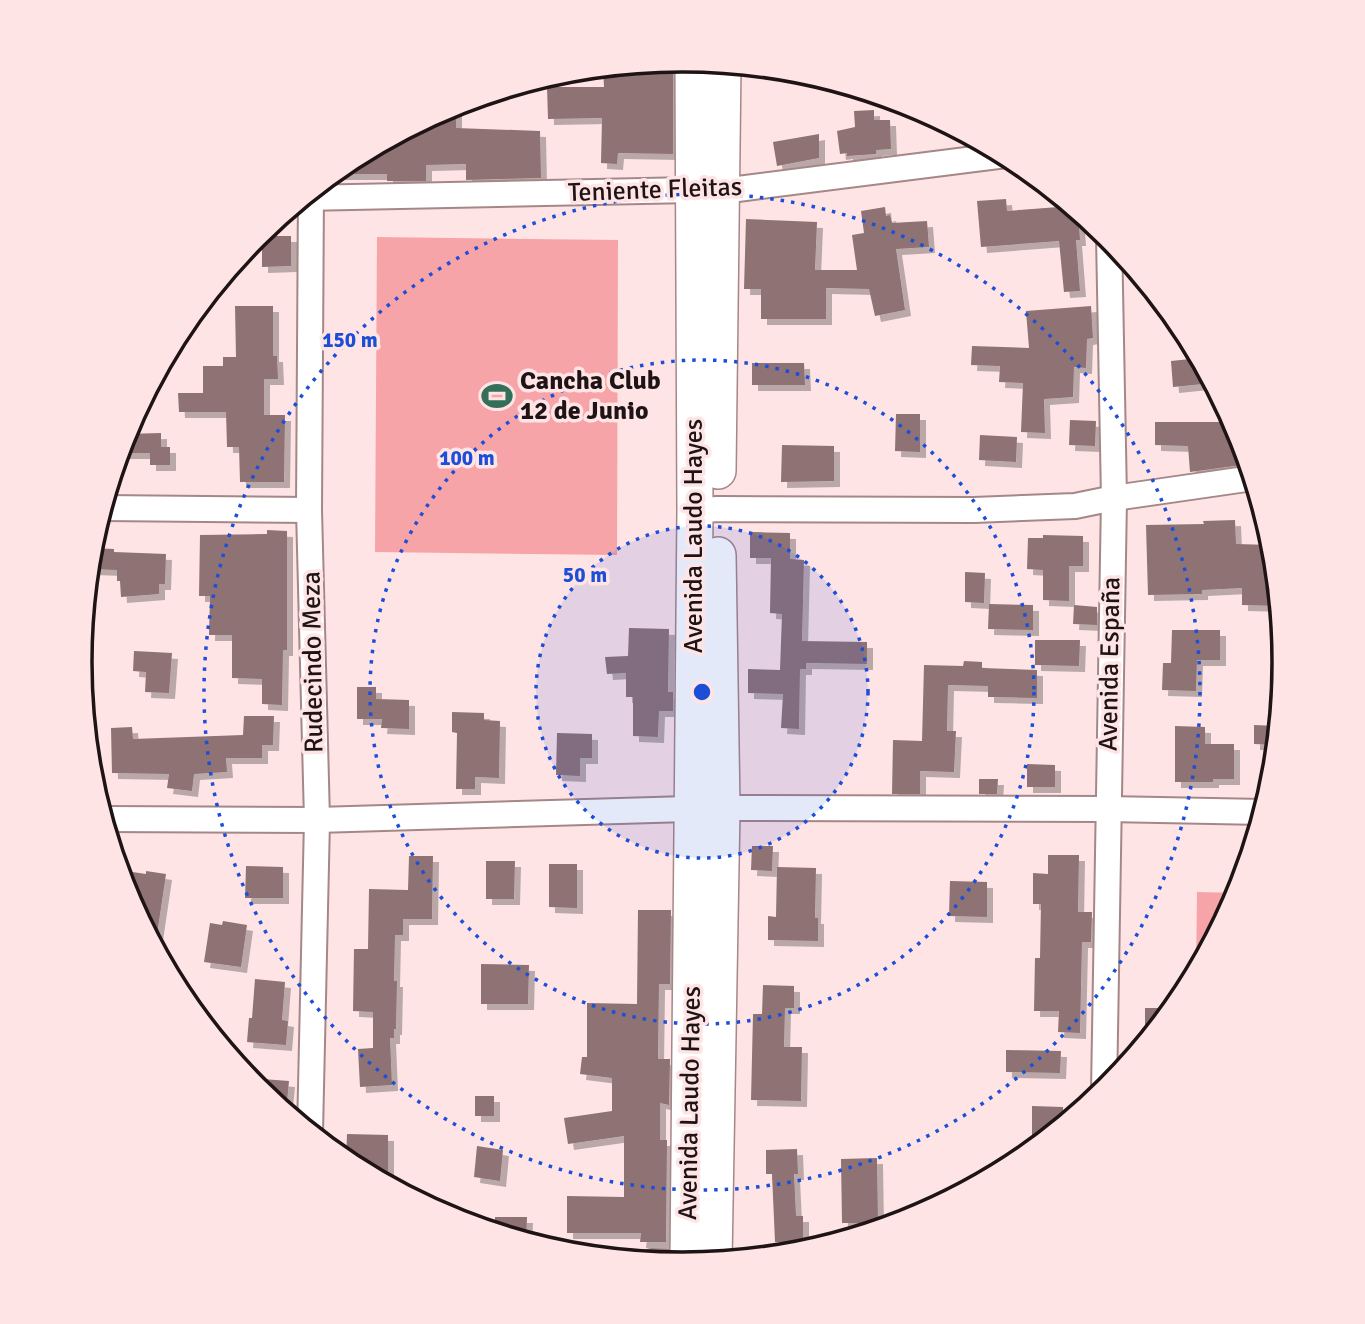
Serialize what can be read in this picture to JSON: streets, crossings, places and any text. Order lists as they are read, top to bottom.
{
  "streets": {
    "street": [
      "Teniente Fleitas",
      "Avenida Laudo Hayes",
      "Rudecindo Meza",
      "Avenida España"
    ]
  },
  "crossings": [
    ["Teniente Fleitas", "Avenida Laudo Hayes"]
  ],
  "places": {
    "sports": ["Cancha Club 12 de Junio"]
  },
  "rings": ["150 m", "100 m", "50 m"]
}
